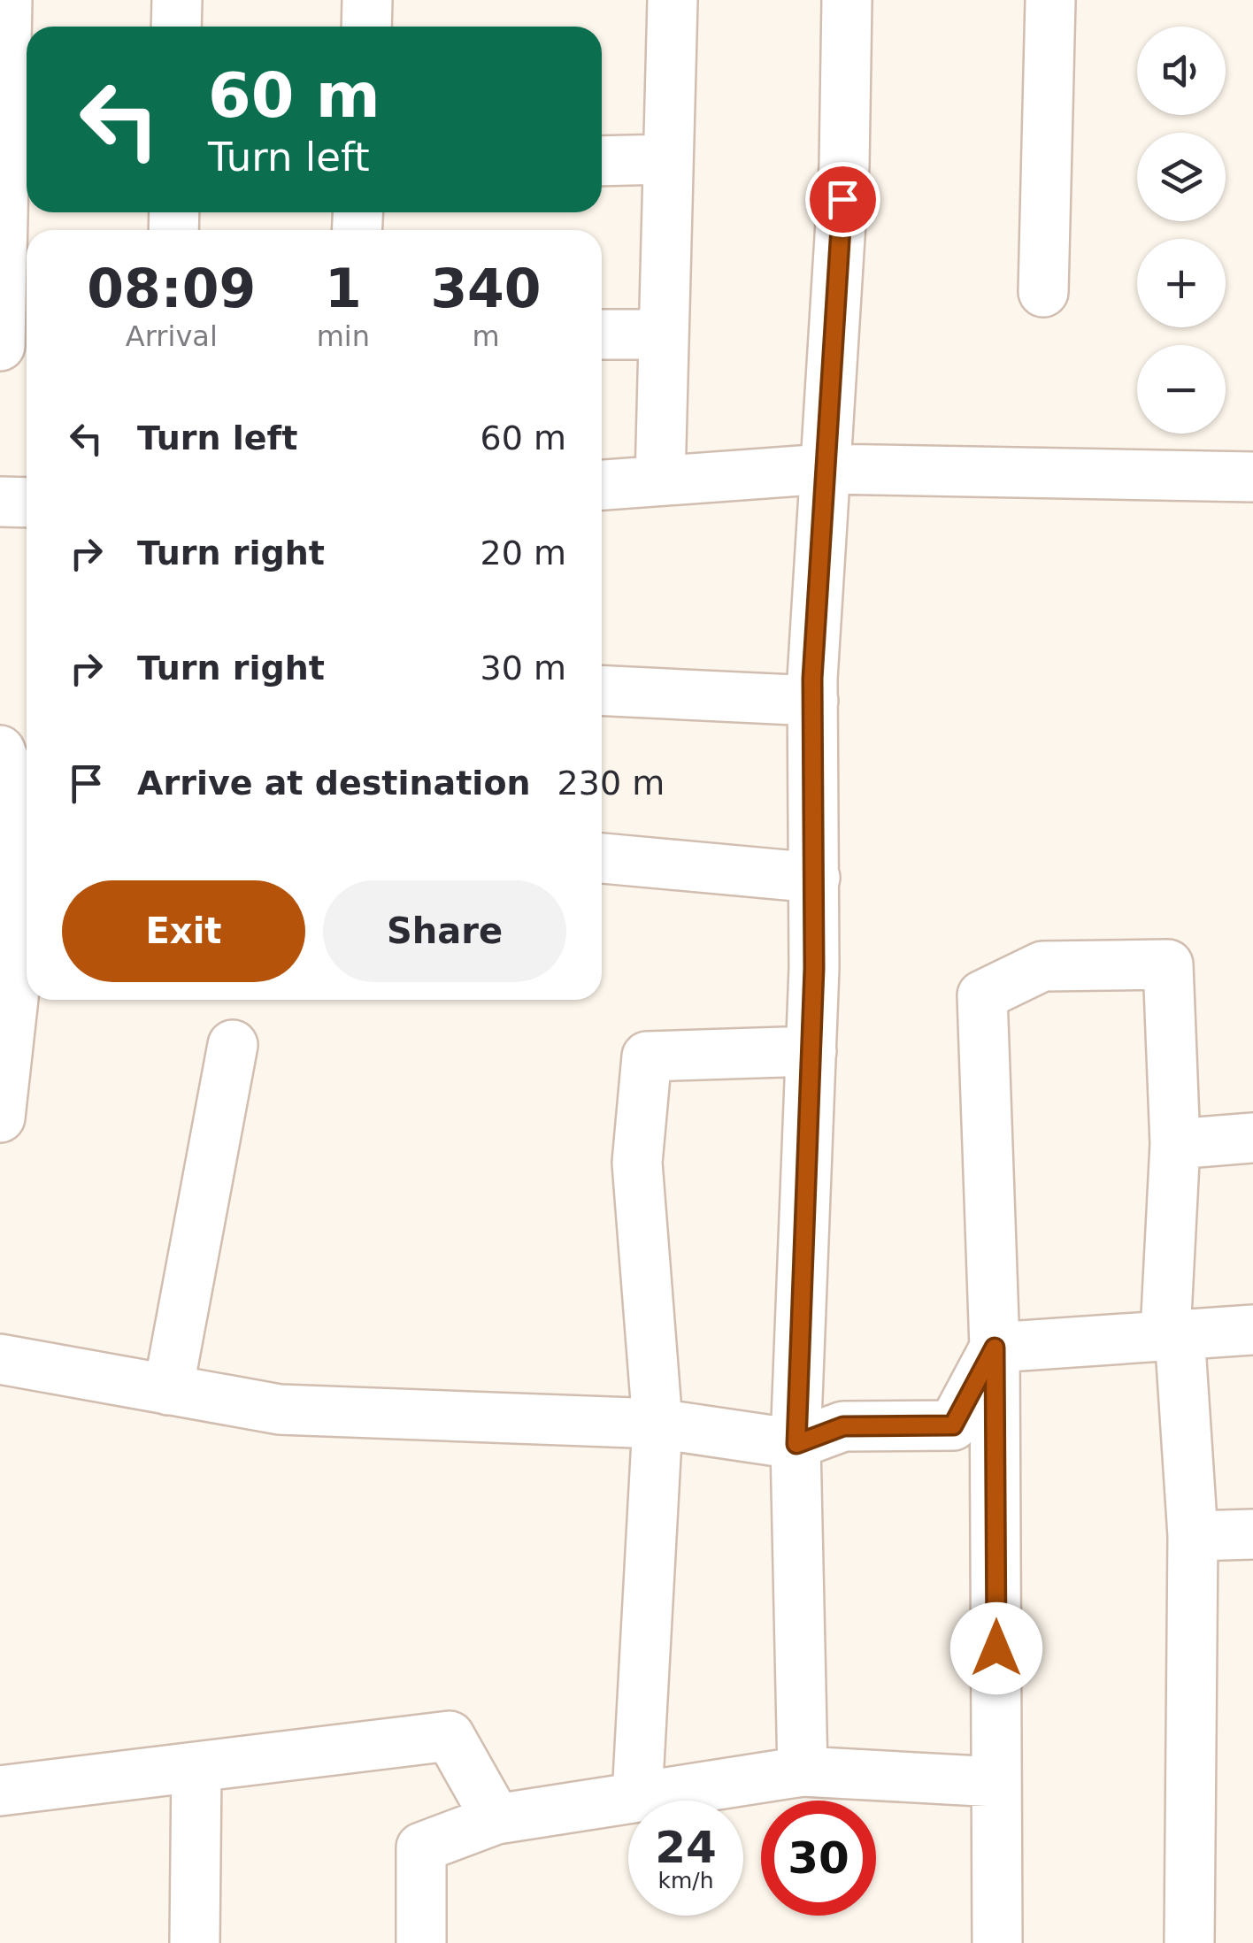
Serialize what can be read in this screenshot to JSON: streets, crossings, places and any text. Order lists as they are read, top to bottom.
{
  "page": {
    "map_buttons": ["+", "−"],
    "turn": ["60 m", "Turn left"],
    "eta": [
      "08:09",
      "Arrival",
      "1",
      "min",
      "340",
      "m"
    ],
    "list": [
      {
        "name": "Turn left",
        "value": "60 m"
      },
      {
        "name": "Turn right",
        "value": "20 m"
      },
      {
        "name": "Turn right",
        "value": "30 m"
      },
      {
        "name": "Arrive at destination",
        "value": "230 m"
      }
    ],
    "buttons": ["Exit", "Share"],
    "speed": "24 km/h",
    "limit": "30"
  }
}
